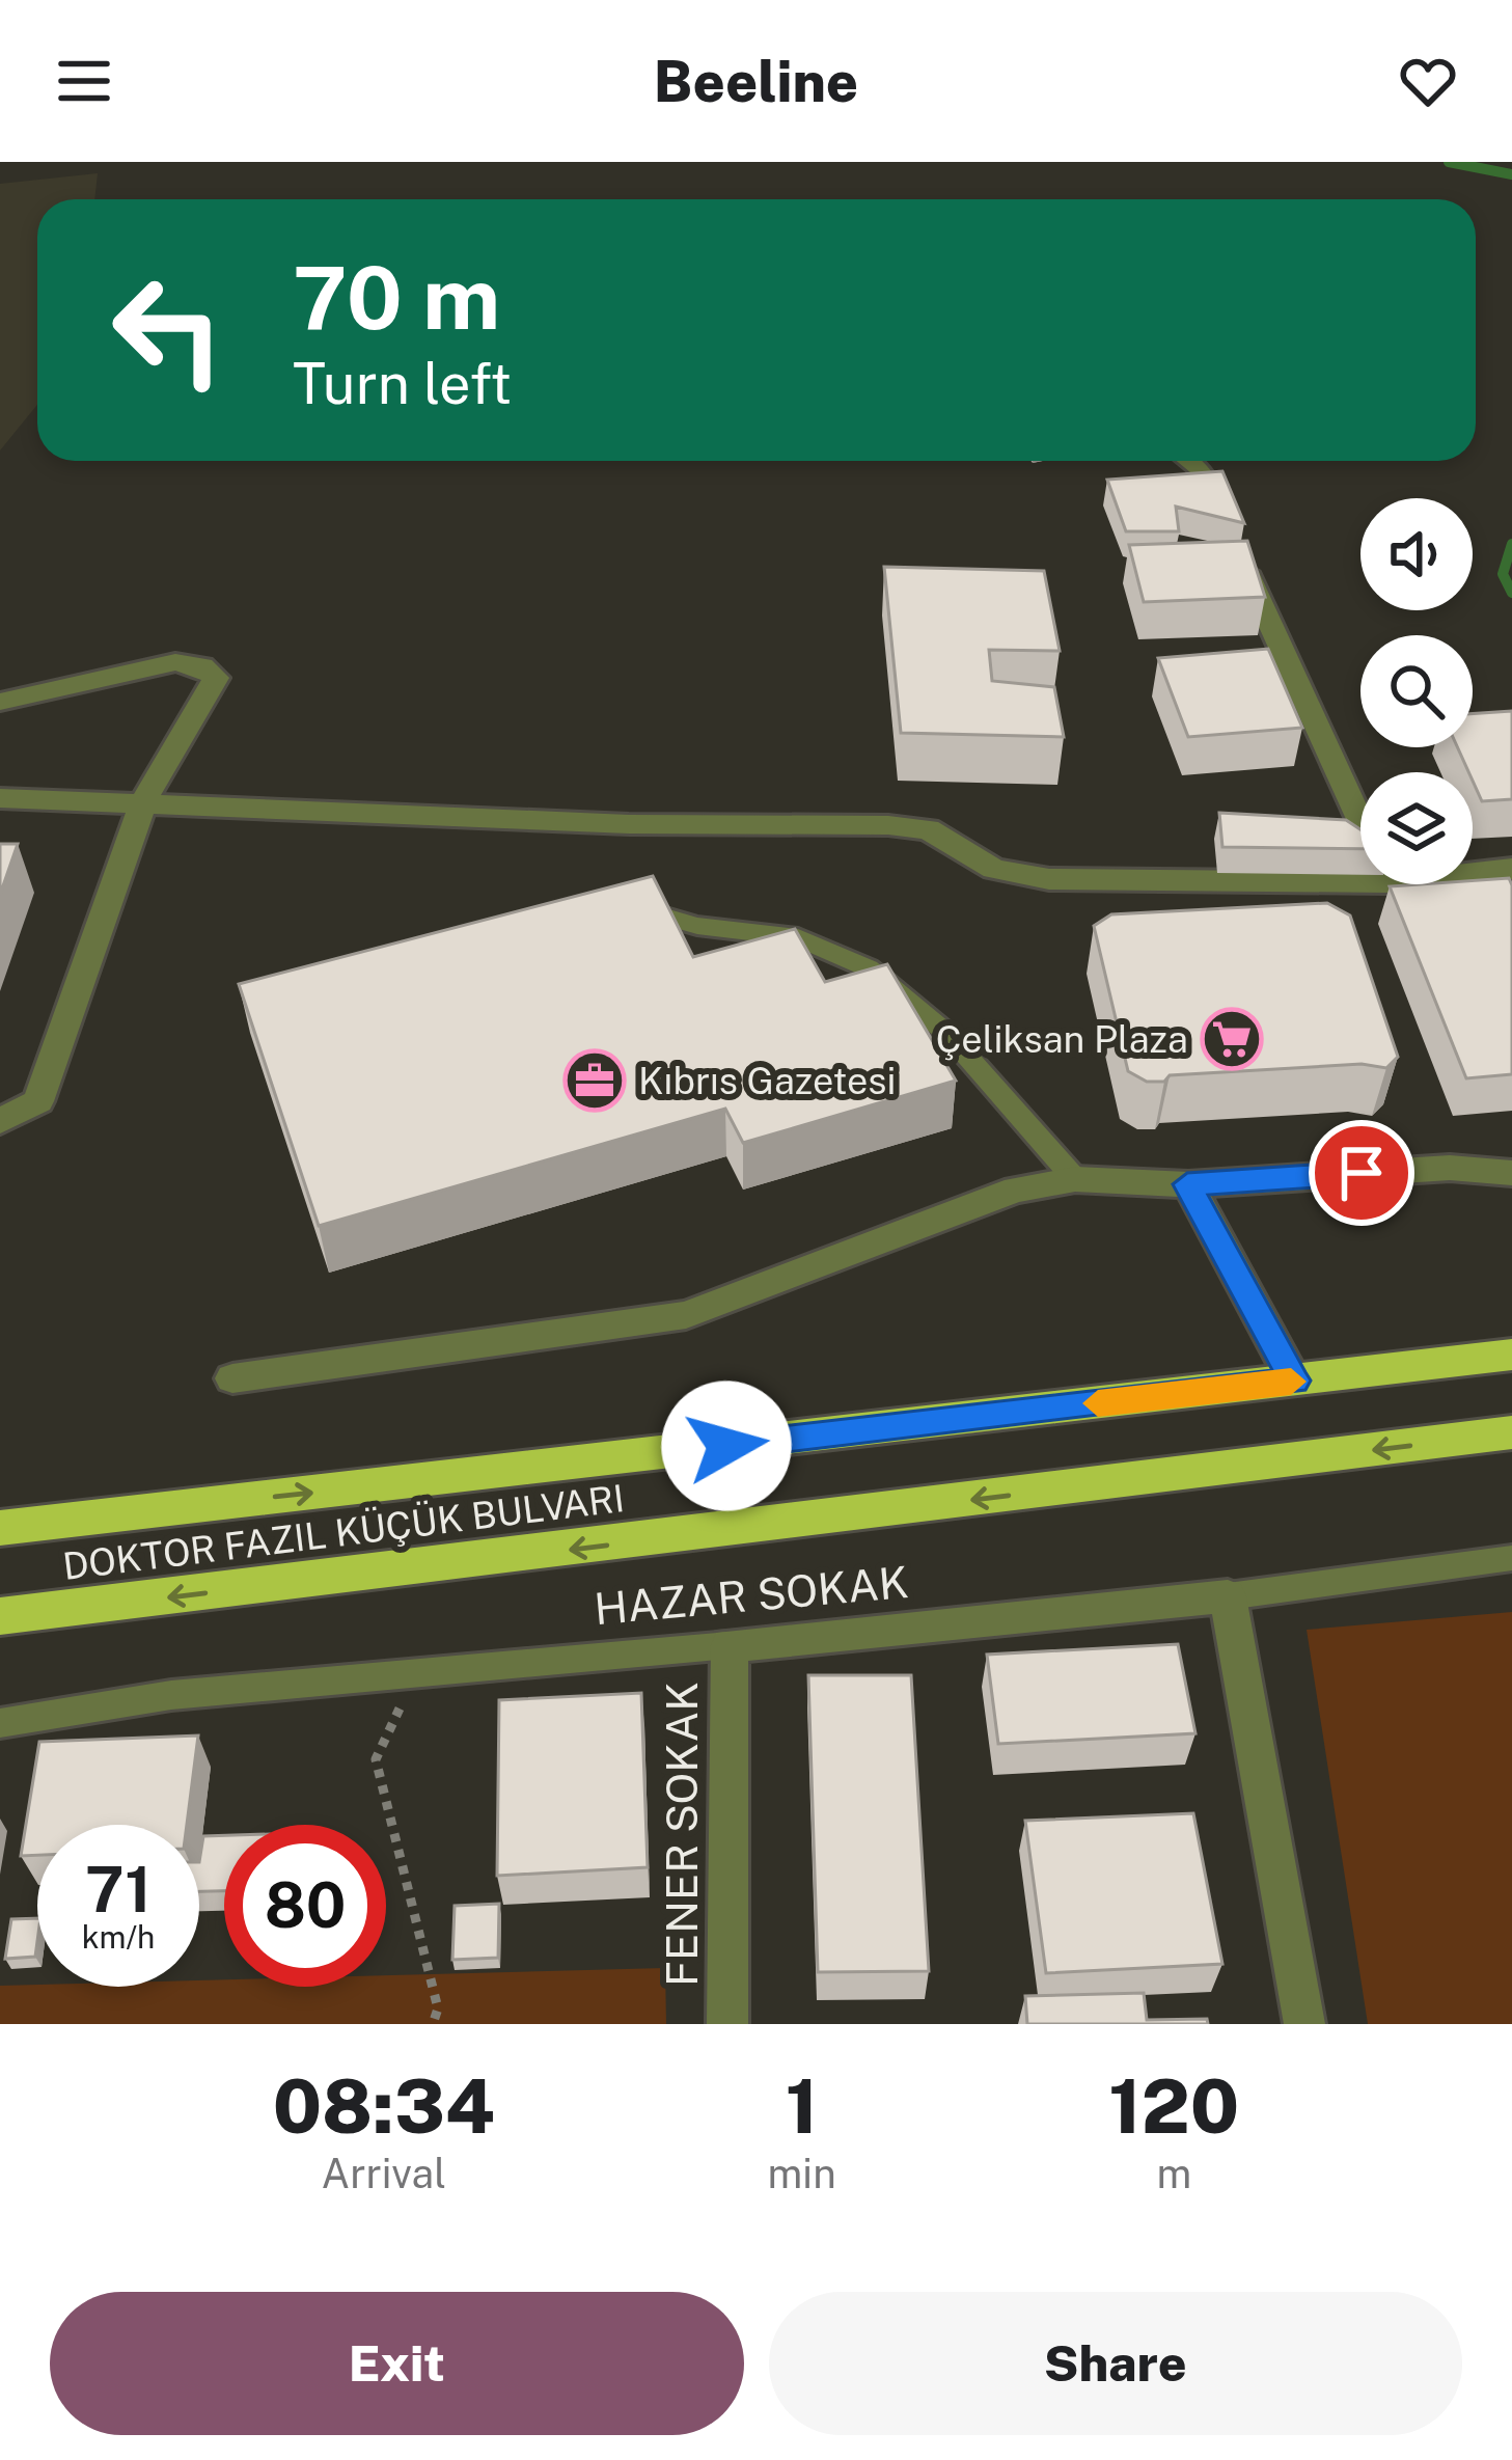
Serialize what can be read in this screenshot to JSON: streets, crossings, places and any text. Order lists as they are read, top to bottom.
{
  "streets": {
    "street": ["HAZAR SOKAK", "FENER SOKAK"]
  },
  "crossings": [
    ["HAZAR SOKAK", "FENER SOKAK"]
  ],
  "places": {
    "supermarket": ["Çeliksan Plaza"],
    "office": ["Kıbrıs Gazetesi"]
  },
  "page": {
    "header": "Beeline",
    "turn": ["70 m", "Turn left"],
    "speed": "71 km/h",
    "limit": "80",
    "eta": [
      "08:34",
      "Arrival",
      "1",
      "min",
      "120",
      "m"
    ],
    "buttons": ["Exit", "Share"]
  }
}
